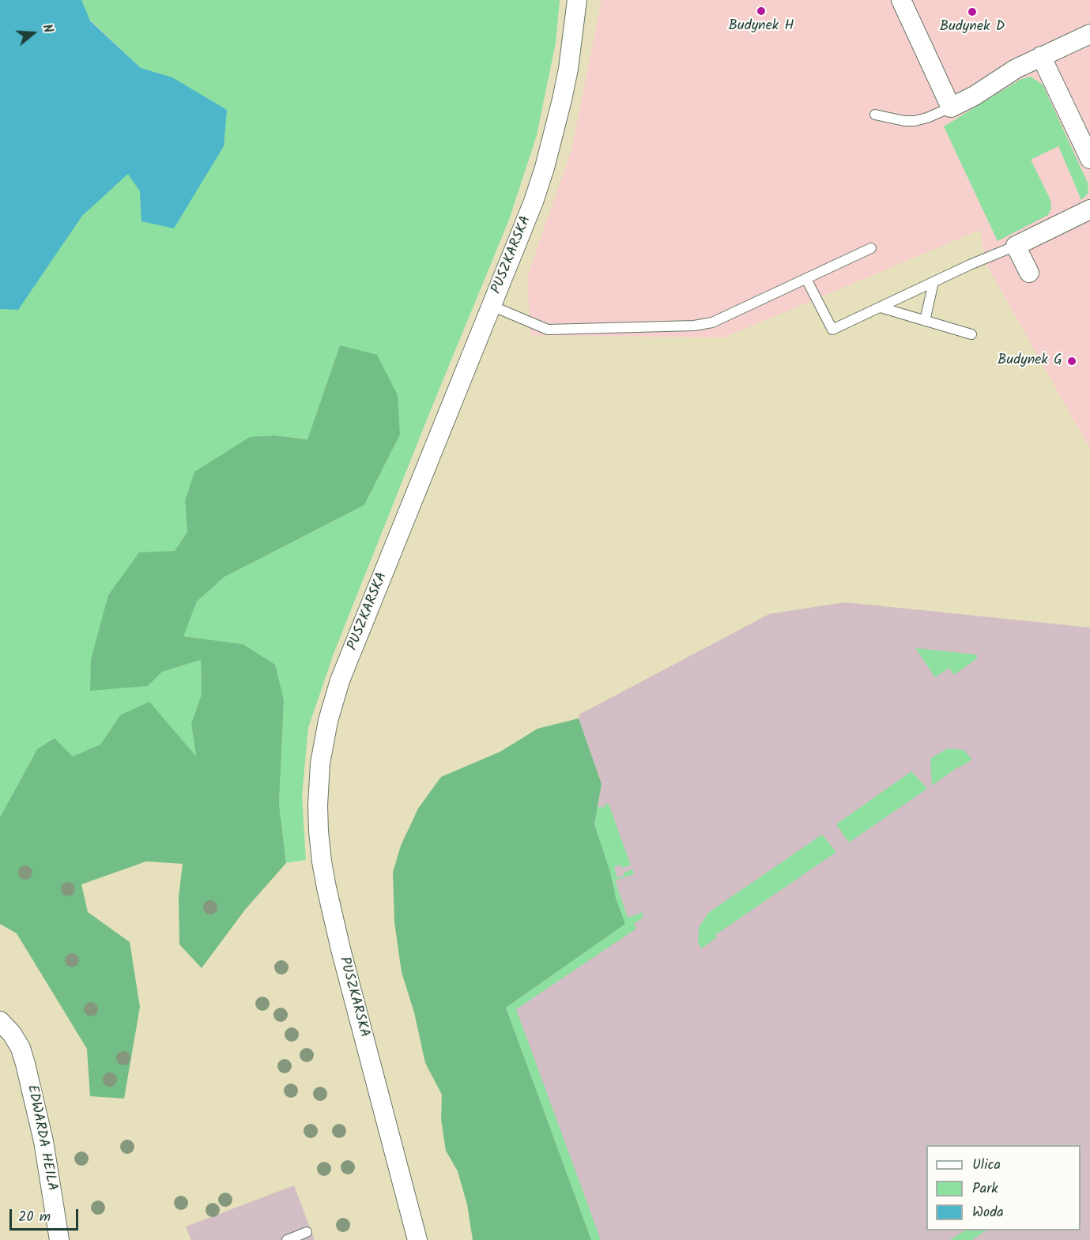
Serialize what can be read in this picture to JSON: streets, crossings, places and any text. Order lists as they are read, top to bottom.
{
  "streets": {
    "street": ["PUSZKARSKA", "EDWARDA HEILA"]
  },
  "places": ["Budynek H", "Budynek D", "Budynek G"],
  "legend": ["Ulica", "Park", "Woda"],
  "scale_bar": "20 m",
  "north": "right"
}
